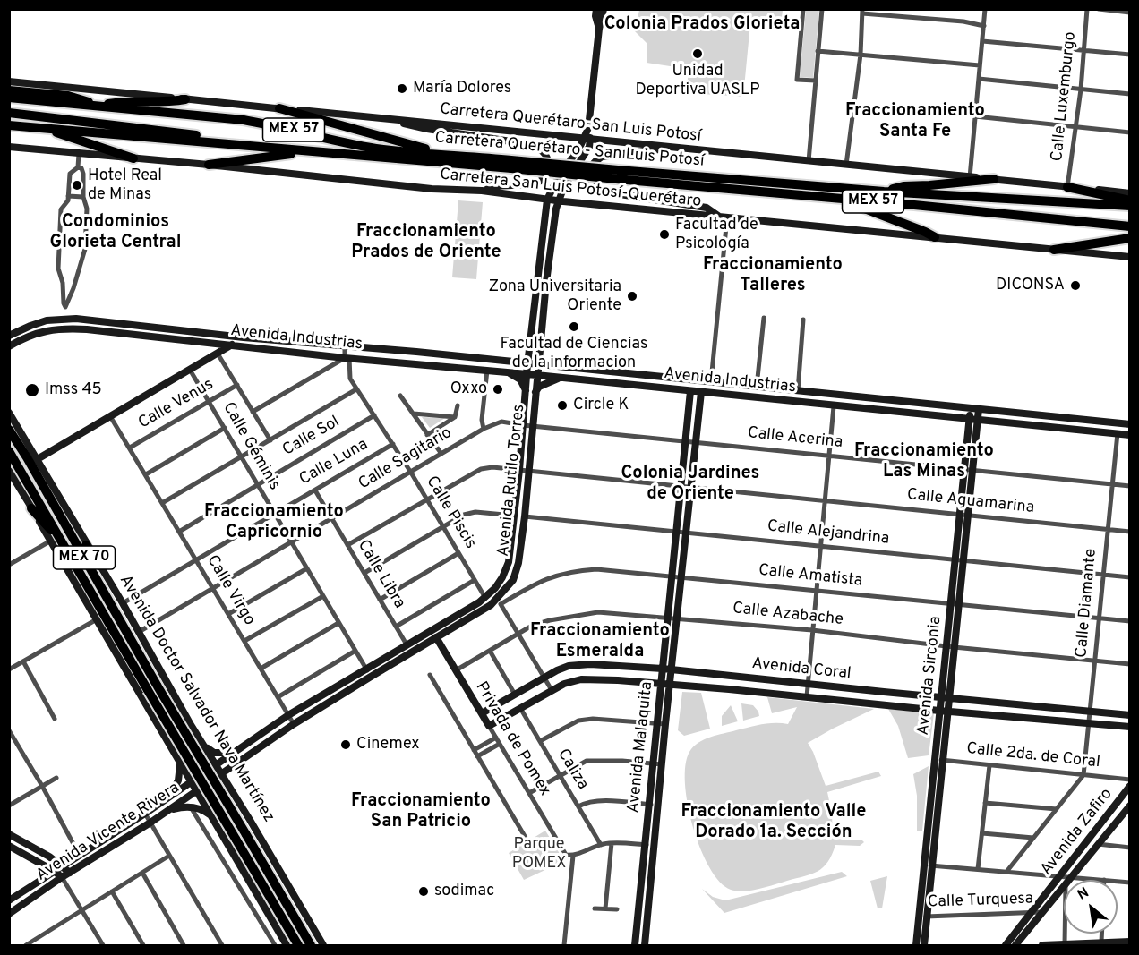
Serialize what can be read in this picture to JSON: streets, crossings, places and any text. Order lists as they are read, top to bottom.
{
  "streets": {
    "highway": [
      "MEX 57",
      "Carretera Querétaro - San Luis Potosí",
      "MEX 70",
      "Avenida Doctor Salvador Nava Martínez"
    ],
    "main road": [
      "Carretera Querétaro-San Luis Potosí",
      "Carretera San Luis Potosí-Querétaro",
      "Avenida Industrias",
      "Avenida Rutilo Torres",
      "Avenida Coral",
      "Avenida Sirconia",
      "Privada de Pomex",
      "Avenida Malaquita",
      "Avenida Vicente Rivera",
      "Avenida Zafiro"
    ],
    "street": [
      "Calle Luxemburgo",
      "Calle Venus",
      "Calle Sol",
      "Calle Acerina",
      "Calle Géminis",
      "Calle Sagitario",
      "Calle Luna",
      "Calle Aguamarina",
      "Calle Piscis",
      "Calle Alejandrina",
      "Calle Libra",
      "Calle Amatista",
      "Calle Virgo",
      "Calle Diamante",
      "Calle Azabache",
      "Calle 2da. de Coral",
      "Caliza",
      "Calle Turquesa"
    ]
  },
  "crossings": [
    ["Calle Luxemburgo", "Carretera Querétaro-San Luis Potosí"],
    ["Carretera Querétaro-San Luis Potosí", "Avenida Rutilo Torres"],
    ["Carretera San Luis Potosí-Querétaro", "Avenida Rutilo Torres"],
    ["Avenida Industrias", "Avenida Rutilo Torres"],
    ["Avenida Industrias", "Calle Piscis"],
    ["Avenida Industrias", "Calle Diamante"],
    ["Avenida Industrias", "Avenida Sirconia"],
    ["Avenida Industrias", "Avenida Malaquita"],
    ["Calle Venus", "Calle Géminis"],
    ["Calle Venus", "Calle Virgo"],
    ["Calle Sol", "Calle Géminis"],
    ["Calle Sol", "Calle Piscis"],
    ["Calle Sol", "Calle Virgo"],
    ["Calle Acerina", "Calle Sagitario"],
    ["Calle Acerina", "Avenida Rutilo Torres"],
    ["Calle Acerina", "Calle Diamante"],
    ["Calle Acerina", "Avenida Sirconia"],
    ["Calle Acerina", "Avenida Malaquita"],
    ["Calle Géminis", "Calle Sagitario"],
    ["Calle Géminis", "Calle Luna"],
    ["Calle Géminis", "Avenida Rutilo Torres"],
    ["Calle Sagitario", "Avenida Rutilo Torres"],
    ["Calle Sagitario", "Calle Piscis"],
    ["Calle Sagitario", "Calle Libra"],
    ["Calle Sagitario", "Calle Virgo"],
    ["Calle Sagitario", "Avenida Doctor Salvador Nava Martínez"],
    ["Calle Luna", "Calle Piscis"],
    ["Calle Luna", "Calle Libra"],
    ["Calle Luna", "Calle Virgo"],
    ["Calle Luna", "Avenida Doctor Salvador Nava Martínez"],
    ["Avenida Rutilo Torres", "Calle Aguamarina"],
    ["Avenida Rutilo Torres", "Calle Piscis"],
    ["Avenida Rutilo Torres", "Calle Alejandrina"],
    ["Avenida Rutilo Torres", "Calle Libra"],
    ["Avenida Rutilo Torres", "Calle Amatista"],
    ["Avenida Rutilo Torres", "Calle Virgo"],
    ["Avenida Rutilo Torres", "Avenida Doctor Salvador Nava Martínez"],
    ["Avenida Rutilo Torres", "Privada de Pomex"],
    ["Avenida Rutilo Torres", "Avenida Vicente Rivera"],
    ["Calle Aguamarina", "Calle Piscis"],
    ["Calle Aguamarina", "Calle Libra"],
    ["Calle Aguamarina", "Calle Diamante"],
    ["Calle Aguamarina", "Avenida Sirconia"],
    ["Calle Aguamarina", "Avenida Malaquita"],
    ["Calle Alejandrina", "Calle Diamante"],
    ["Calle Alejandrina", "Avenida Sirconia"],
    ["Calle Alejandrina", "Avenida Malaquita"],
    ["Calle Amatista", "Calle Diamante"],
    ["Calle Amatista", "Avenida Sirconia"],
    ["Calle Amatista", "Avenida Malaquita"],
    ["Calle Diamante", "Calle Azabache"],
    ["Calle Diamante", "Avenida Coral"],
    ["Calle Diamante", "Calle 2da. de Coral"],
    ["Calle Azabache", "Avenida Sirconia"],
    ["Calle Azabache", "Privada de Pomex"],
    ["Calle Azabache", "Avenida Malaquita"],
    ["Avenida Coral", "Avenida Sirconia"],
    ["Avenida Coral", "Privada de Pomex"],
    ["Avenida Coral", "Avenida Malaquita"],
    ["Avenida Coral", "Caliza"],
    ["Avenida Sirconia", "Calle 2da. de Coral"],
    ["Avenida Sirconia", "Calle Turquesa"],
    ["Avenida Doctor Salvador Nava Martínez", "Avenida Vicente Rivera"],
    ["Avenida Zafiro", "Calle Turquesa"]
  ],
  "districts": [
    "Colonia Prados Glorieta",
    "Fraccionamiento Santa Fe",
    "Condominios Glorieta Central",
    "Fraccionamiento Prados de Oriente",
    "Fraccionamiento Talleres",
    "Fraccionamiento Las Minas",
    "Colonia Jardines de Oriente",
    "Fraccionamiento Capricornio",
    "Fraccionamiento Esmeralda",
    "Fraccionamiento San Patricio",
    "Fraccionamiento Valle Dorado 1a. Sección"
  ],
  "parks": ["Parque POMEX"],
  "places": [
    "Unidad Deportiva UASLP",
    "María Dolores",
    "Hotel Real de Minas",
    "Facultad de Psicología",
    "DICONSA",
    "Zona Universitaria Oriente",
    "Facultad de Ciencias de la informacion",
    "Oxxo",
    "Imss 45",
    "Circle K",
    "Cinemex",
    "sodimac"
  ],
  "north": "top left"
}
